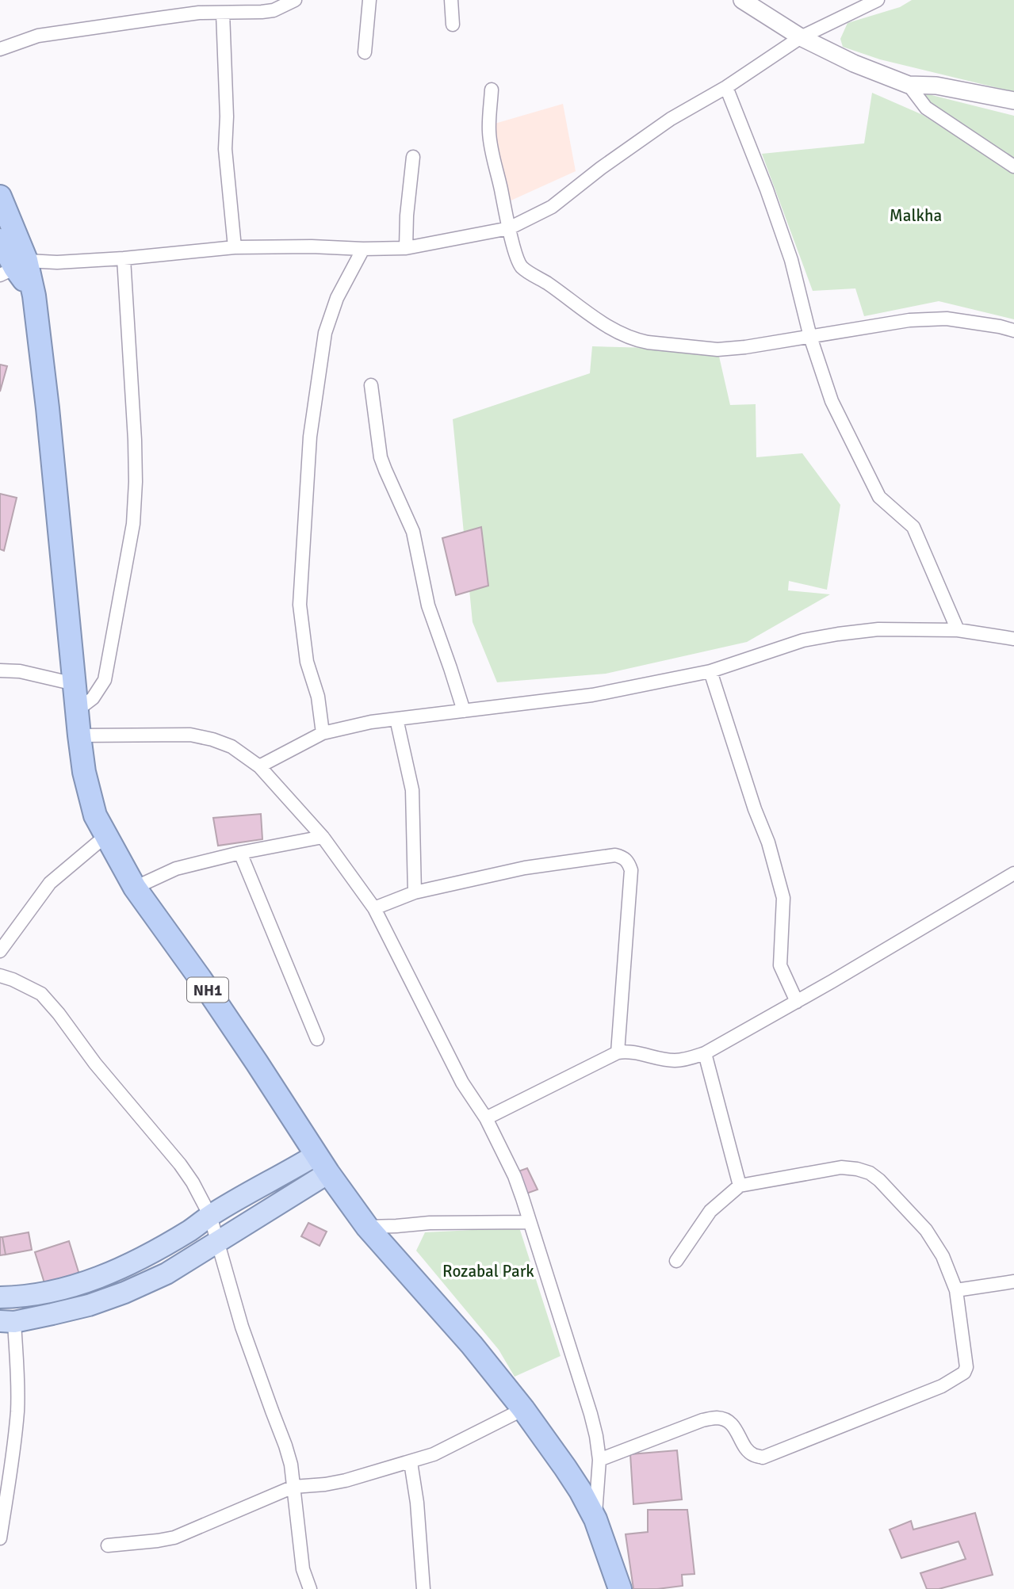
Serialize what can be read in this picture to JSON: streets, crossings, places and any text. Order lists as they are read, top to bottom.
{
  "streets": {
    "highway": ["NH1"]
  },
  "parks": ["Malkha", "Rozabal Park"]
}
